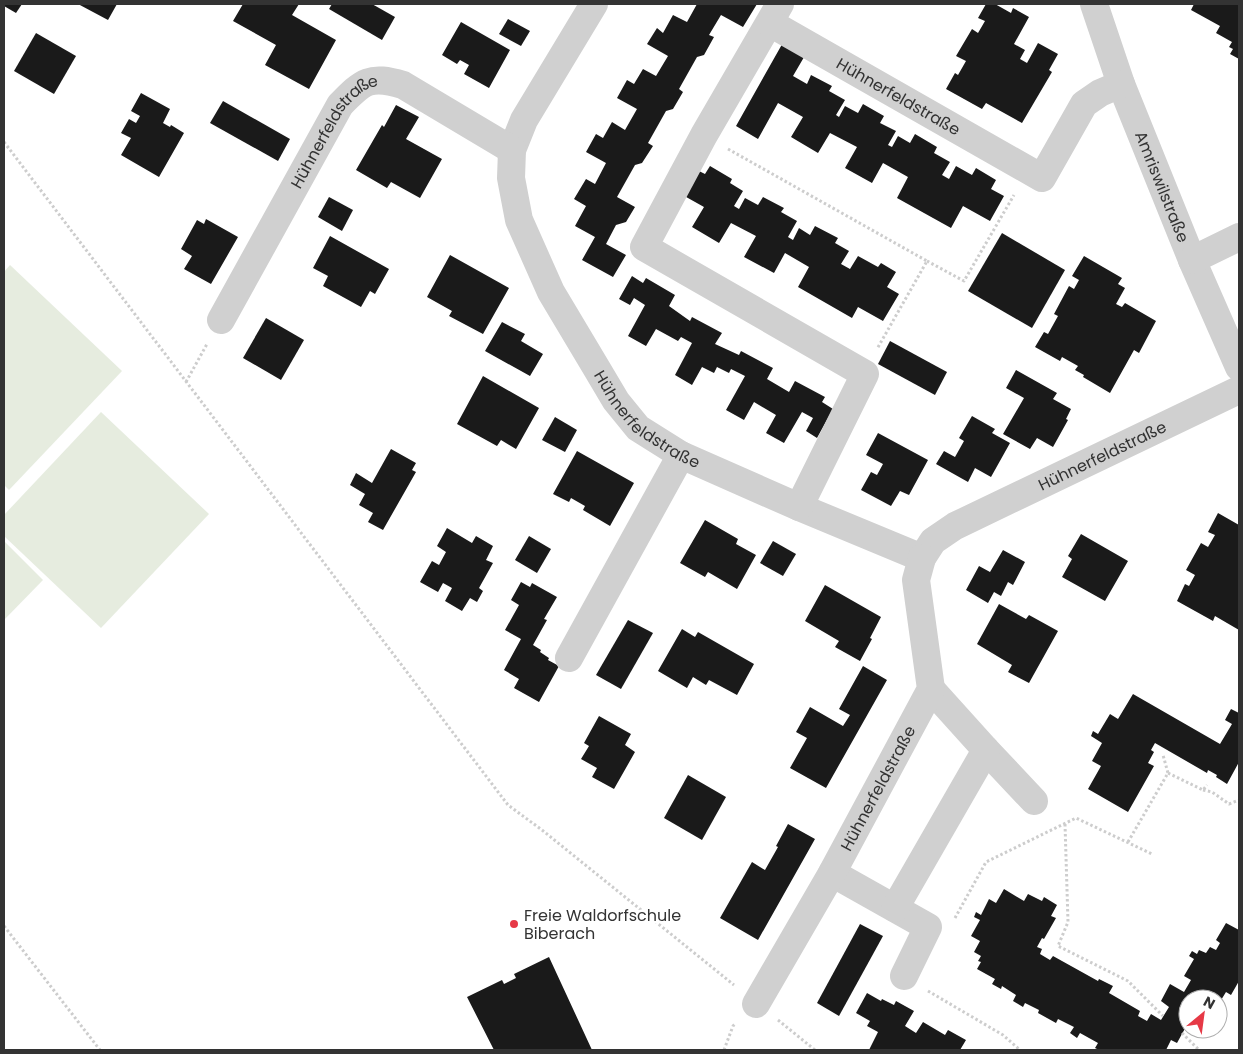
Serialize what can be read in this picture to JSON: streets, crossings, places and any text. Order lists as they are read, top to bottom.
{
  "streets": {
    "street": ["Hühnerfeldstraße", "Amriswilstraße"]
  },
  "places": ["Freie Waldorfschule Biberach"],
  "north": "top right"
}
